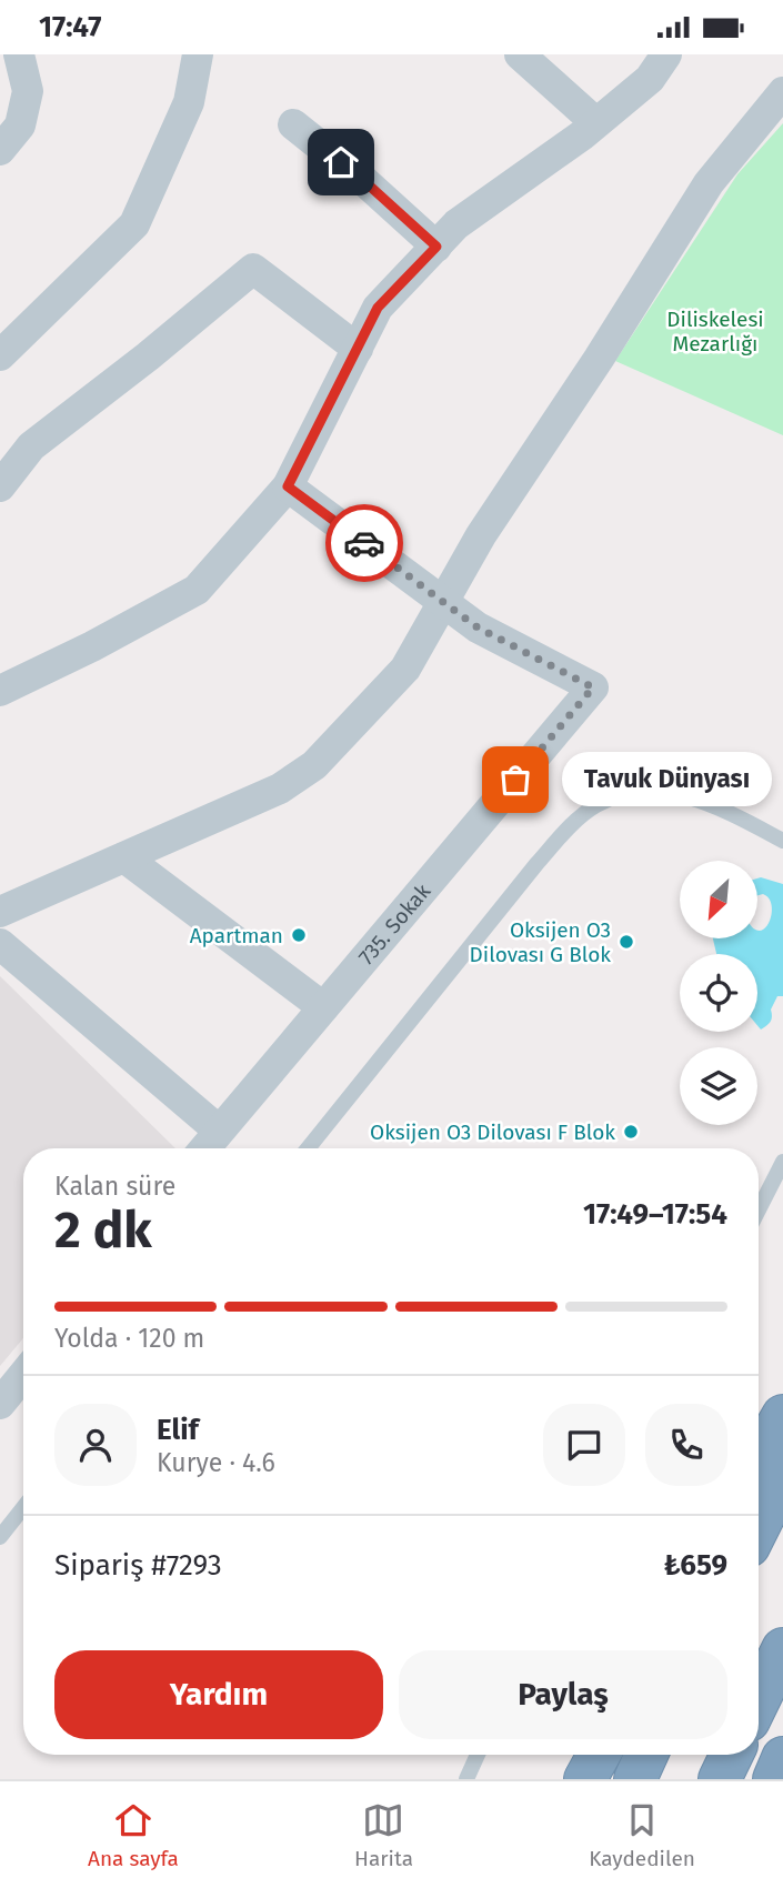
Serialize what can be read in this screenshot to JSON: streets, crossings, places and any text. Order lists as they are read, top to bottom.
{
  "streets": {
    "street": ["735. Sokak"]
  },
  "parks": ["Diliskelesi Mezarlığı"],
  "places": [
    "Tavuk Dünyası",
    "Apartman",
    "Oksijen O3 Dilovası G Blok",
    "Oksijen O3 Dilovası F Blok"
  ],
  "north": "bottom left",
  "page": {
    "status": "17:47",
    "bubble": "Tavuk Dünyası",
    "heading": ["2 dk", "Kalan süre", "17:49–17:54"],
    "panel": [
      "Elif",
      "Kurye · 4.6",
      "Sipariş #7293",
      "₺659"
    ],
    "bar": "Yolda · 120 m",
    "buttons": ["Yardım", "Paylaş"],
    "tabs": ["Ana sayfa", "Harita", "Kaydedilen"]
  }
}
